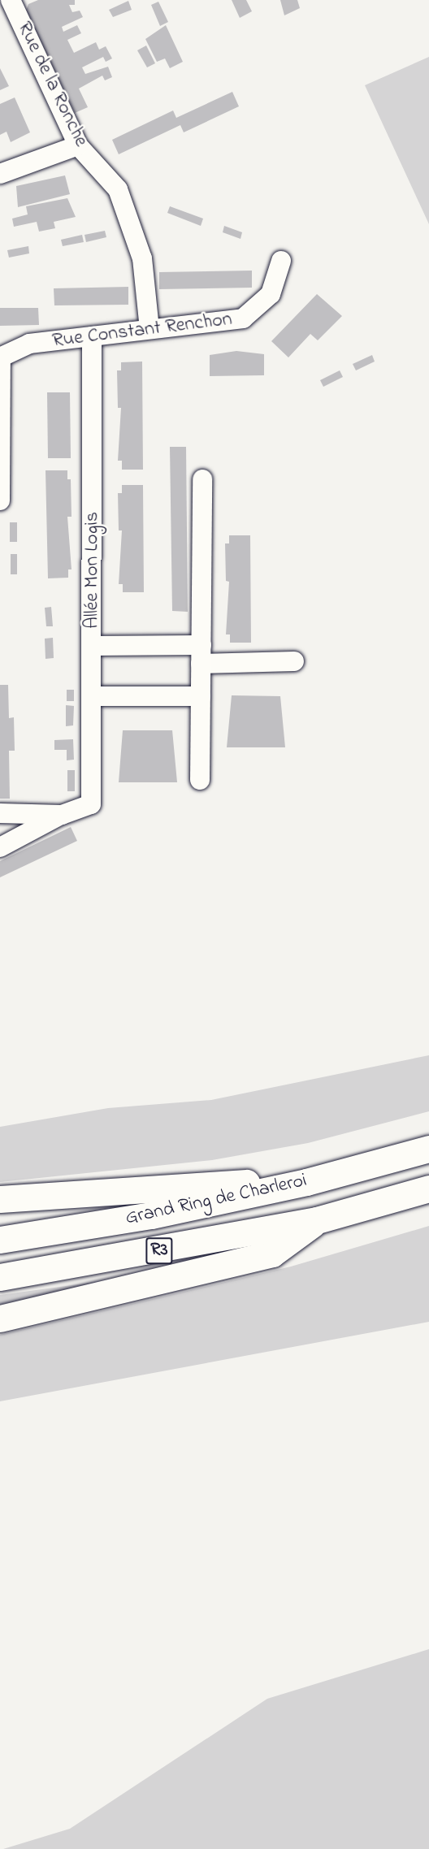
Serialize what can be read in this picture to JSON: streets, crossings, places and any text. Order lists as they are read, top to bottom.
{
  "streets": {
    "highway": ["Grand Ring de Charleroi", "R3"],
    "street": ["Rue de la Ronche", "Rue Constant Renchon", "Allée Mon Logis"]
  },
  "crossings": [
    ["Rue de la Ronche", "Rue Constant Renchon"],
    ["Rue Constant Renchon", "Allée Mon Logis"]
  ]
}
